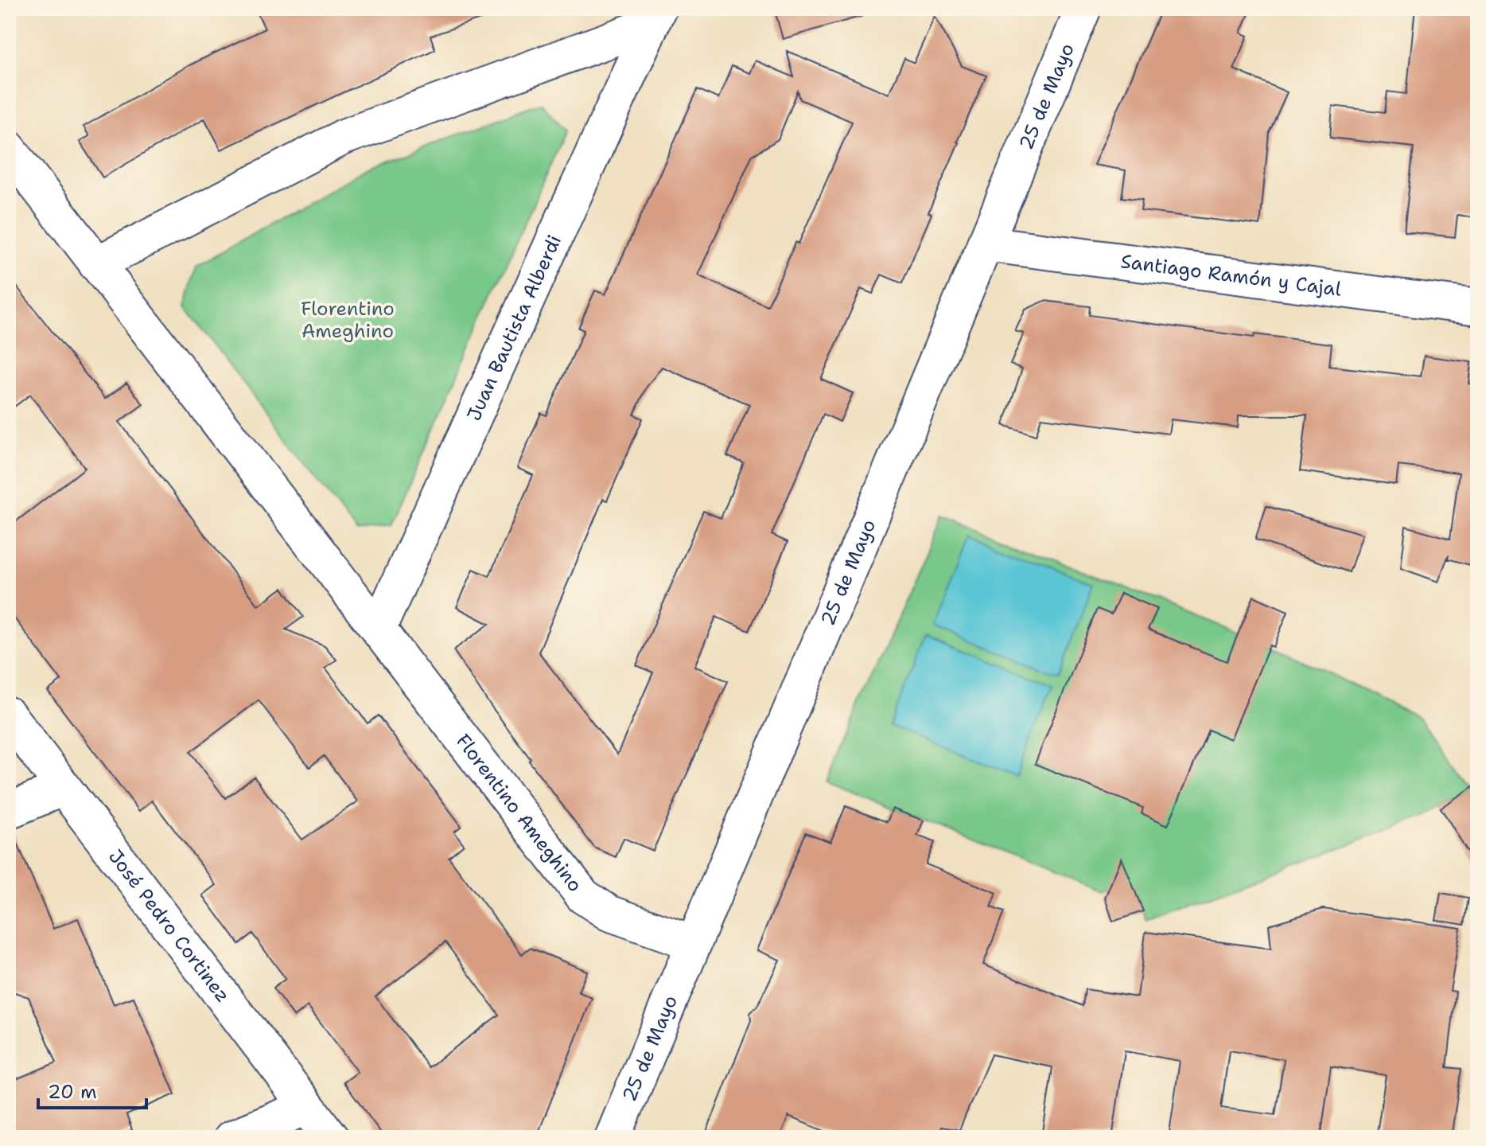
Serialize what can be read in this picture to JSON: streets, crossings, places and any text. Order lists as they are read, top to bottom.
{
  "streets": {
    "street": [
      "25 de Mayo",
      "Santiago Ramón y Cajal",
      "Juan Bautista Alberdi",
      "Florentino Ameghino",
      "José Pedro Cortinez"
    ]
  },
  "crossings": [
    ["25 de Mayo", "Santiago Ramón y Cajal"],
    ["25 de Mayo", "Florentino Ameghino"],
    ["Juan Bautista Alberdi", "Florentino Ameghino"]
  ],
  "parks": ["Florentino Ameghino"],
  "scale_bar": "20 m"
}
